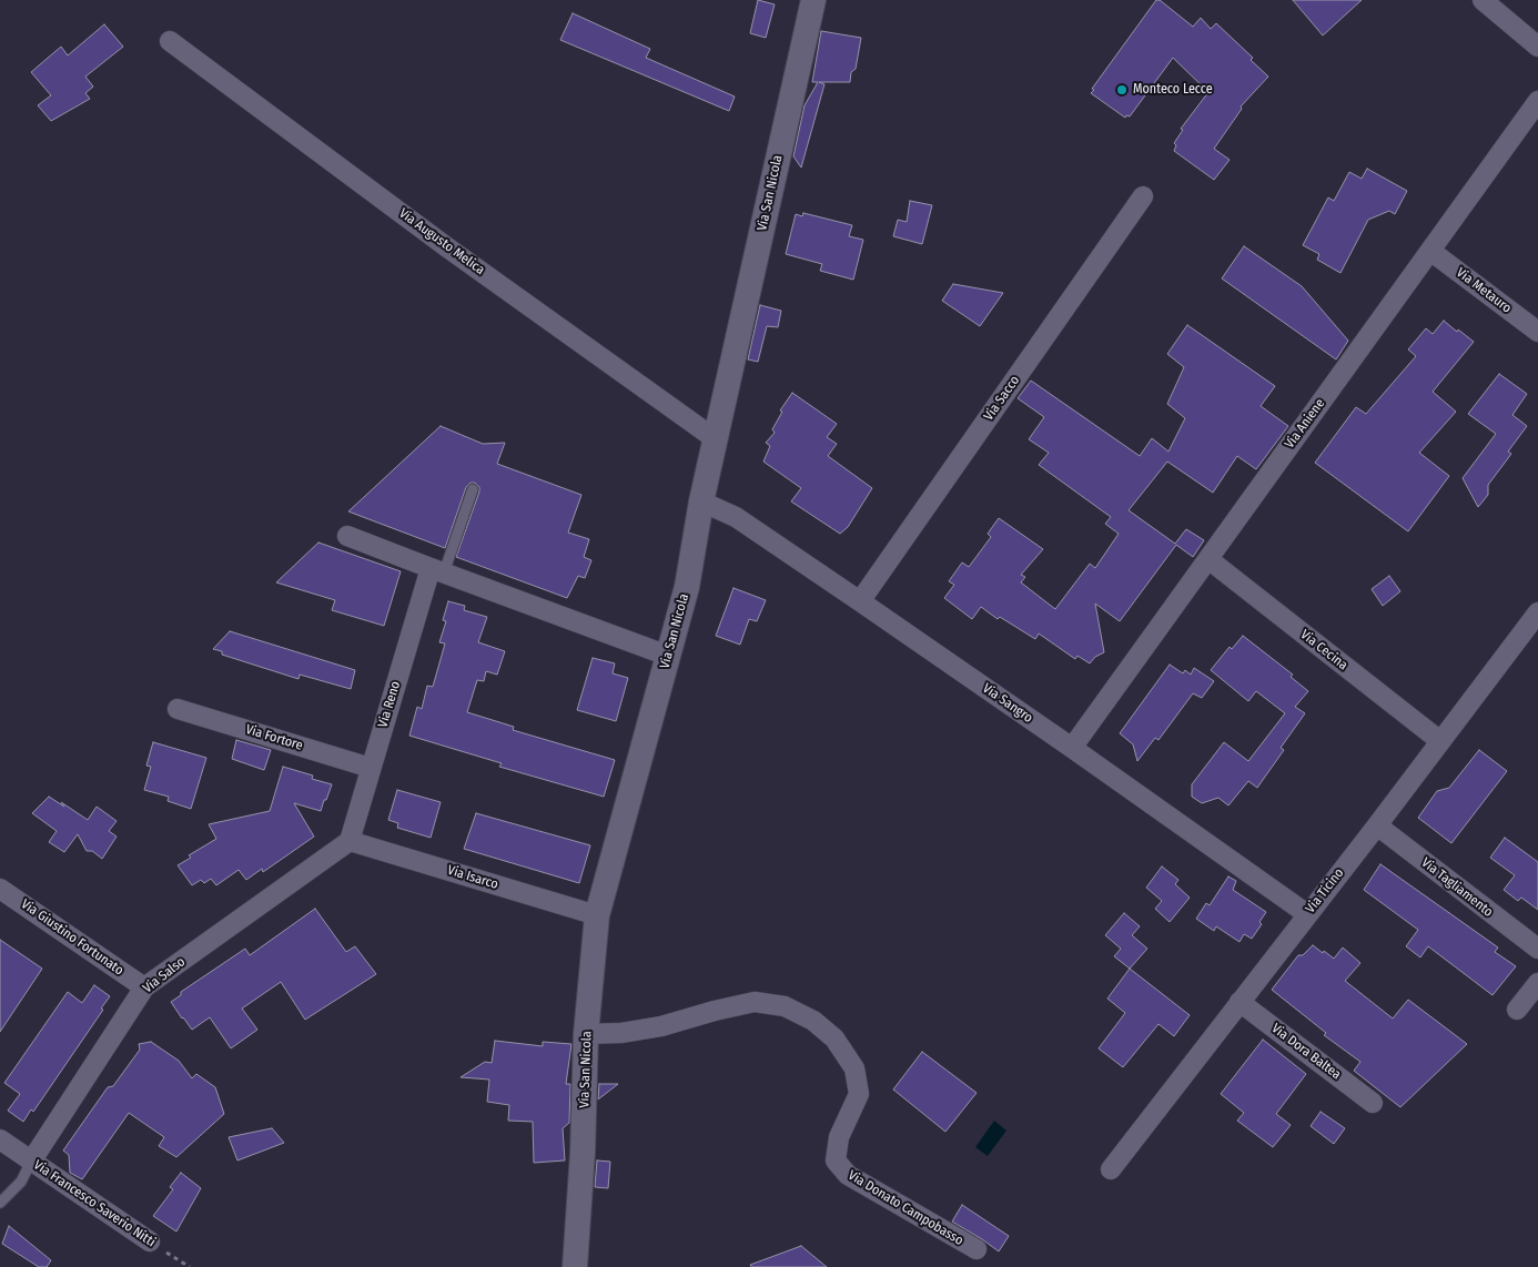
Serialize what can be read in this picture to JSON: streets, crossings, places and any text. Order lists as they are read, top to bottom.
{
  "streets": {
    "street": [
      "Via San Nicola",
      "Via Augusto Melica",
      "Via Metauro",
      "Via Sacco",
      "Via Aniene",
      "Via Cecina",
      "Via Sangro",
      "Via Reno",
      "Via Fortore",
      "Via Isarco",
      "Via Tagliamento",
      "Via Ticino",
      "Via Giustino Fortunato",
      "Via Salso",
      "Via Dora Baltea",
      "Via Francesco Saverio Nitti",
      "Via Donato Campobasso"
    ]
  },
  "crossings": [
    ["Via San Nicola", "Via Augusto Melica"],
    ["Via San Nicola", "Via Sangro"],
    ["Via San Nicola", "Via Isarco"],
    ["Via San Nicola", "Via Donato Campobasso"],
    ["Via Metauro", "Via Aniene"],
    ["Via Sacco", "Via Sangro"],
    ["Via Aniene", "Via Cecina"],
    ["Via Aniene", "Via Sangro"],
    ["Via Cecina", "Via Ticino"],
    ["Via Sangro", "Via Ticino"],
    ["Via Reno", "Via Fortore"],
    ["Via Reno", "Via Isarco"],
    ["Via Reno", "Via Salso"],
    ["Via Isarco", "Via Salso"],
    ["Via Tagliamento", "Via Ticino"],
    ["Via Ticino", "Via Dora Baltea"],
    ["Via Giustino Fortunato", "Via Salso"],
    ["Via Salso", "Via Francesco Saverio Nitti"]
  ],
  "places": ["Monteco Lecce"]
}
